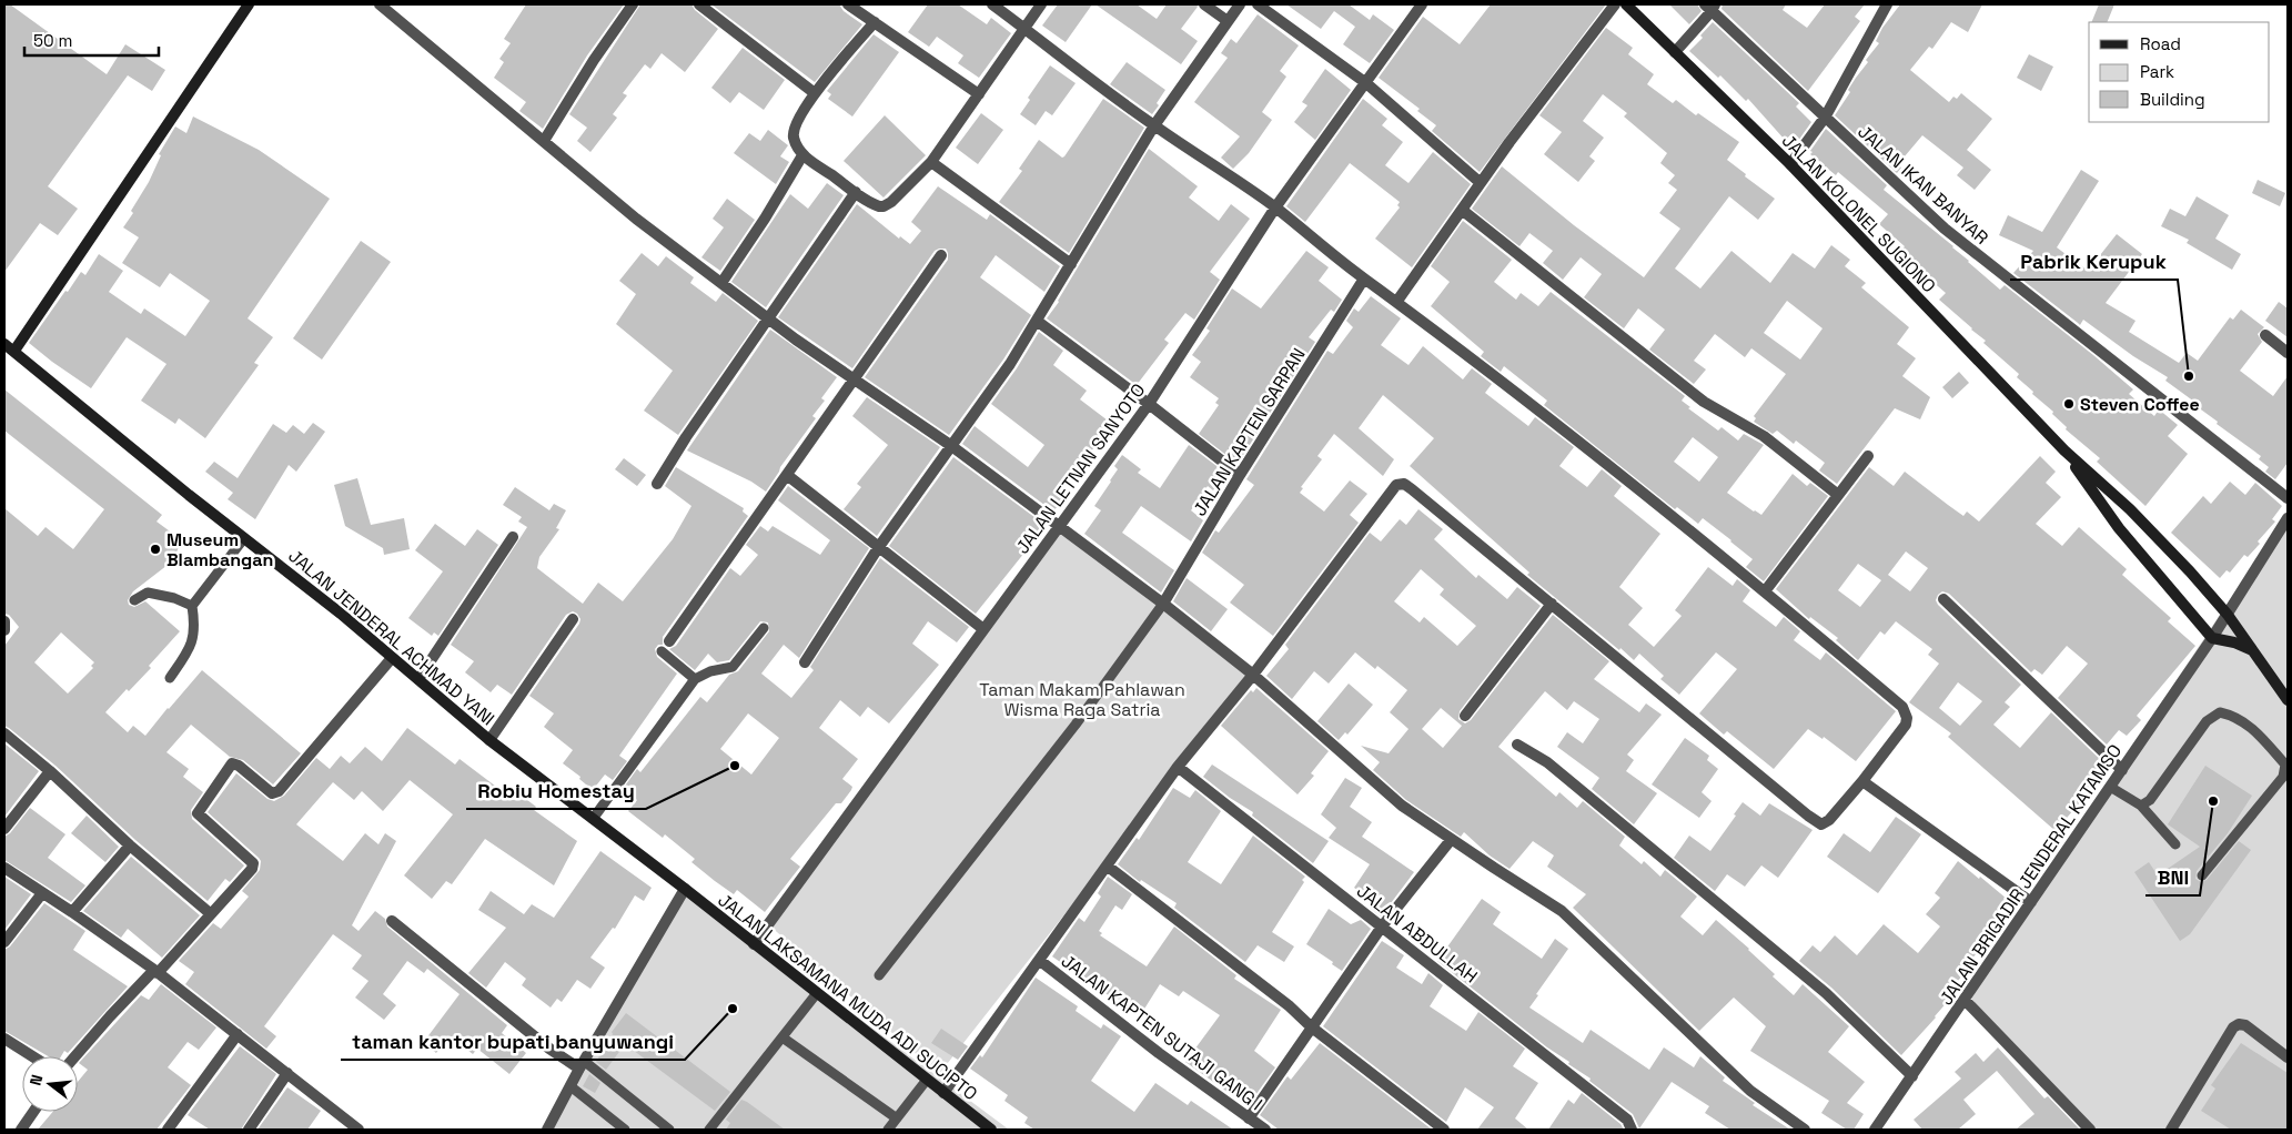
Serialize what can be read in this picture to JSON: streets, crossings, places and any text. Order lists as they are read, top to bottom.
{
  "streets": {
    "main road": ["JALAN KOLONEL SUGIONO", "JALAN JENDERAL ACHMAD YANI", "JALAN LAKSAMANA MUDA ADI SUCIPTO"],
    "street": [
      "JALAN IKAN BANYAR",
      "JALAN KAPTEN SARPAN",
      "JALAN LETNAN SANYOTO",
      "JALAN BRIGADIR JENDERAL KATAMSO",
      "JALAN ABDULLAH",
      "JALAN KAPTEN SUTAJI GANG I"
    ]
  },
  "crossings": [
    ["JALAN KOLONEL SUGIONO", "JALAN BRIGADIR JENDERAL KATAMSO"],
    ["JALAN LETNAN SANYOTO", "JALAN LAKSAMANA MUDA ADI SUCIPTO"],
    ["JALAN JENDERAL ACHMAD YANI", "JALAN LAKSAMANA MUDA ADI SUCIPTO"]
  ],
  "parks": ["Taman Makam Pahlawan Wisma Raga Satria"],
  "places": [
    "Pabrik Kerupuk",
    "Steven Coffee",
    "Museum Blambangan",
    "Robiu Homestay",
    "BNI",
    "taman kantor bupati banyuwangi"
  ],
  "legend": ["Road", "Park", "Building"],
  "scale_bar": "50 m",
  "north": "left"
}
